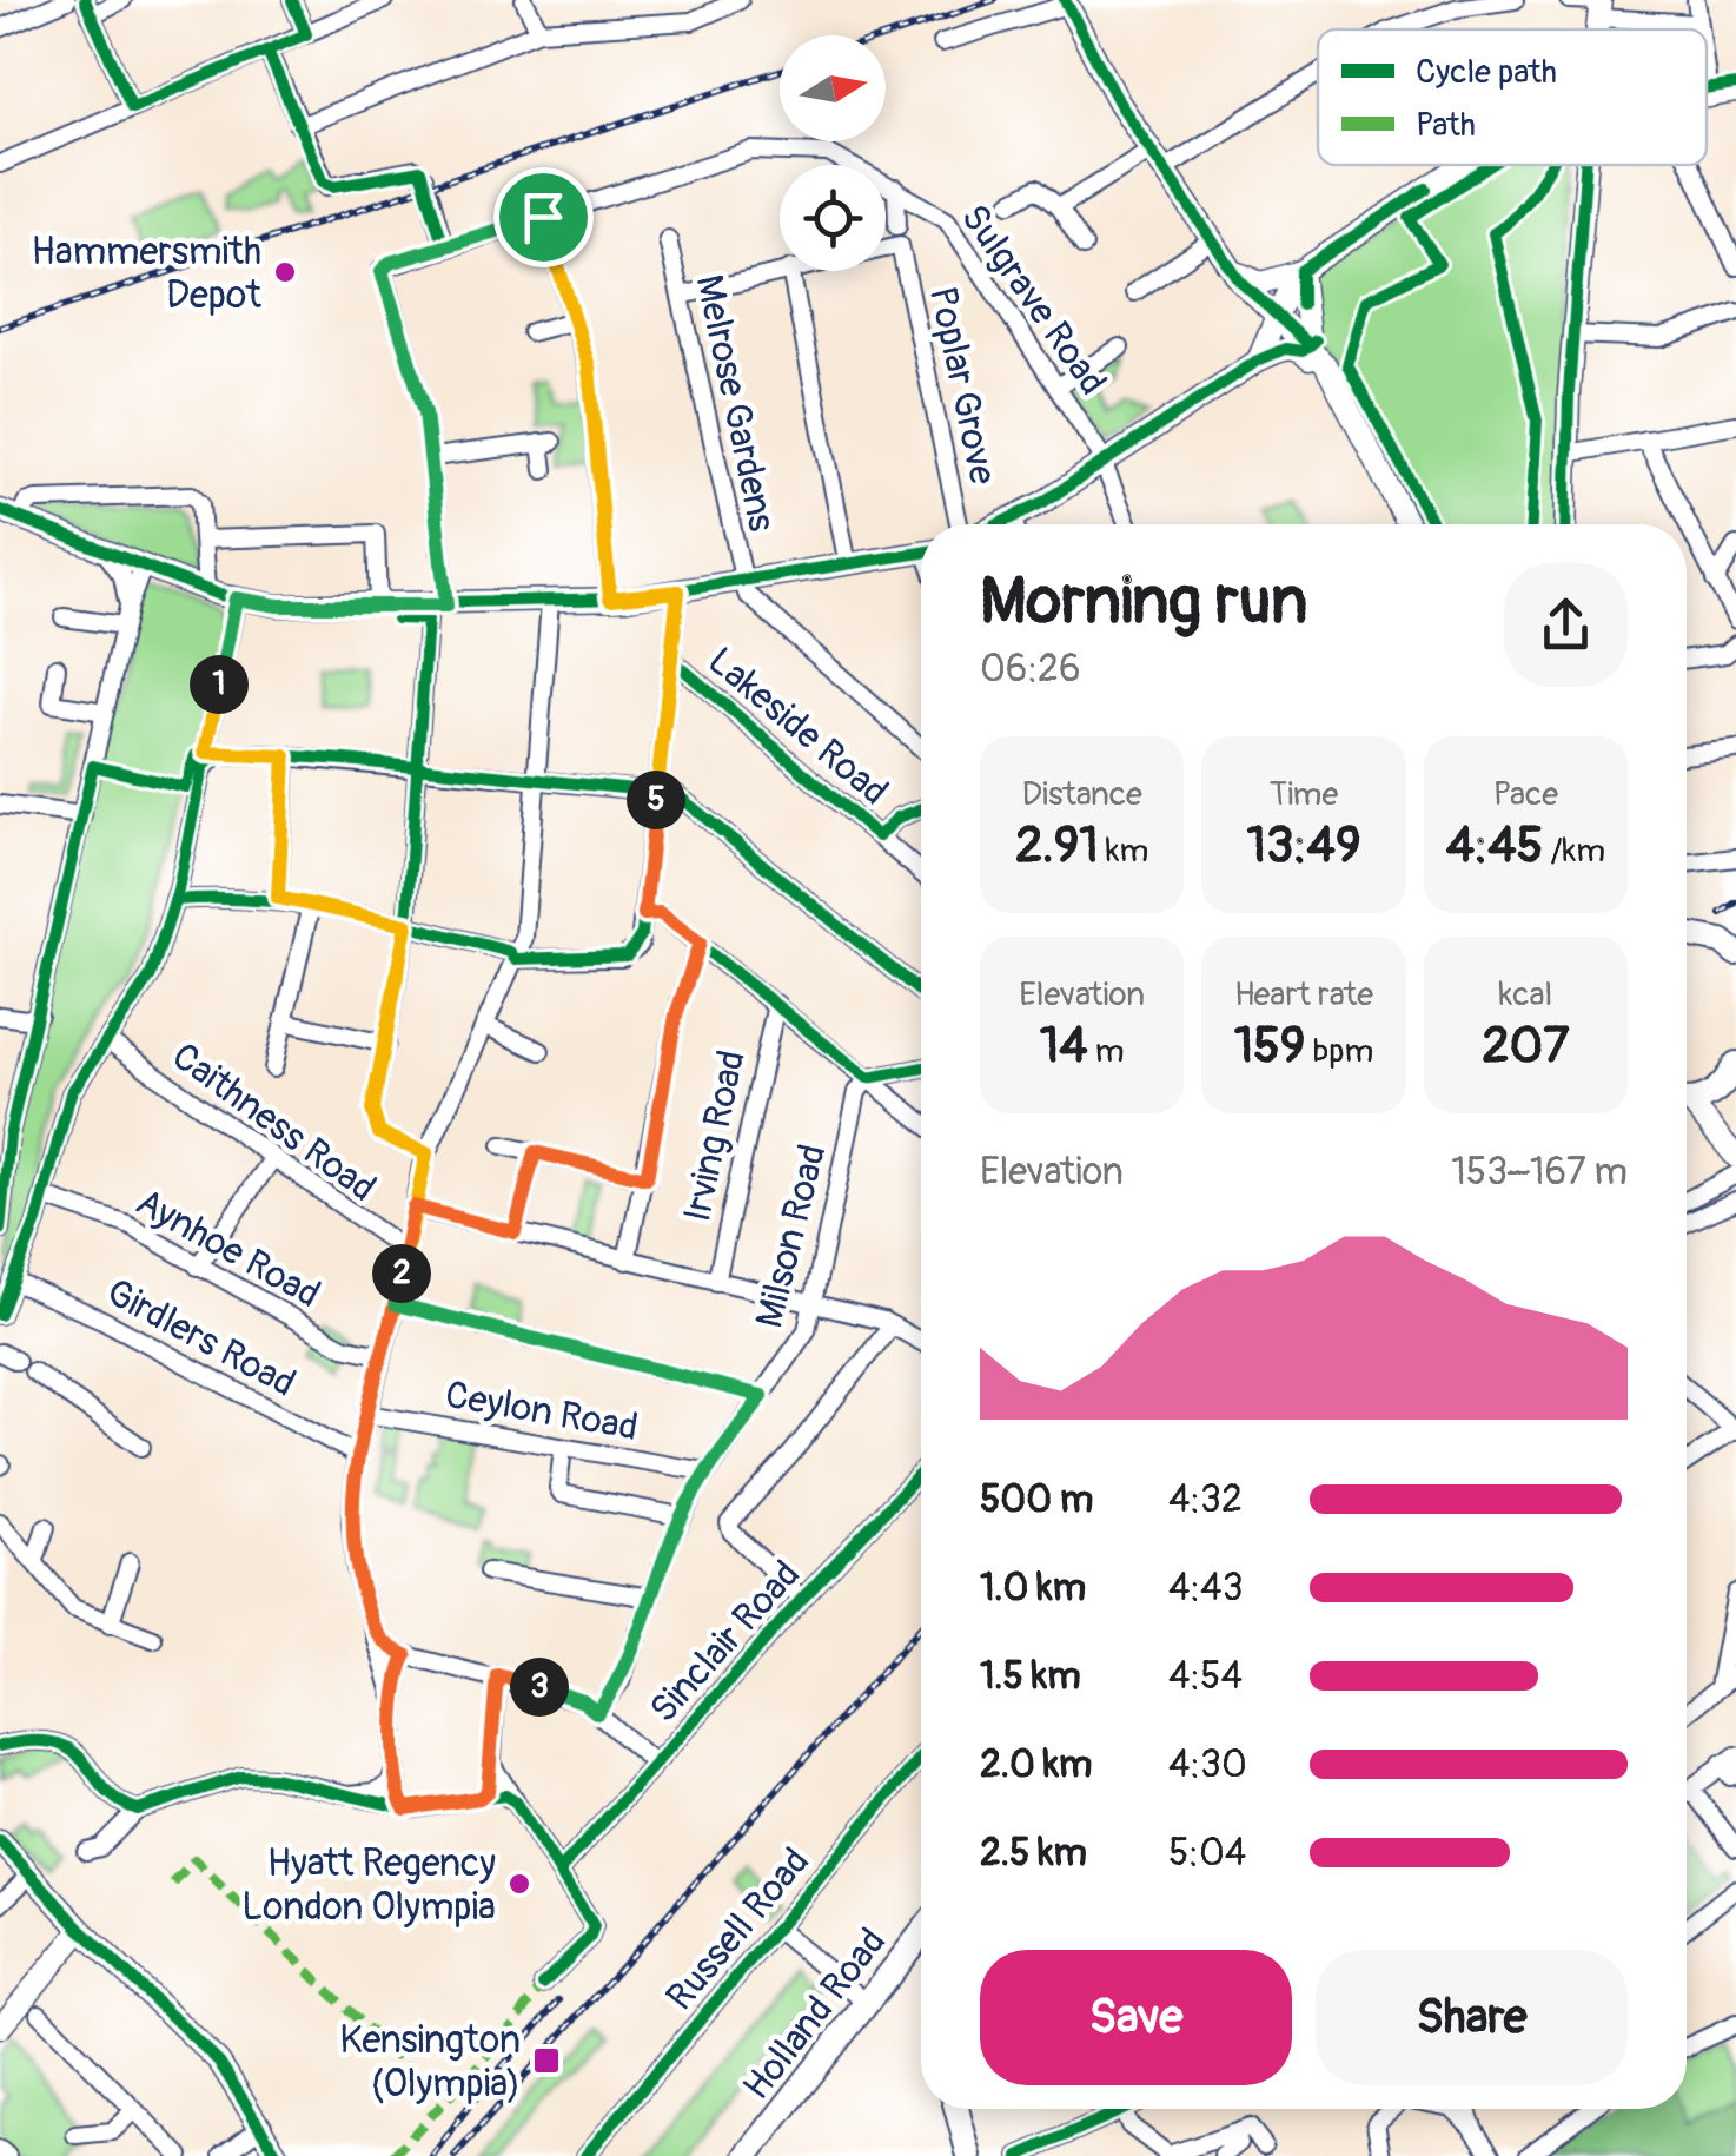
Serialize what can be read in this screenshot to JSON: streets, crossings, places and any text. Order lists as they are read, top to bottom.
{
  "streets": {
    "highway": ["Holland Road"],
    "street": [
      "Sulgrave Road",
      "Poplar Grove",
      "Melrose Gardens",
      "Lakeside Road",
      "Caithness Road",
      "Irving Road",
      "Milson Road",
      "Aynhoe Road",
      "Girdlers Road",
      "Ceylon Road",
      "Sinclair Road",
      "Russell Road"
    ]
  },
  "crossings": [
    ["Milson Road", "Ceylon Road"]
  ],
  "places": {
    "other": ["Hammersmith Depot", "Hyatt Regency London Olympia"],
    "transit": ["Kensington (Olympia)"]
  },
  "legend": ["Cycle path", "Path"],
  "north": "right",
  "page": {
    "heading": ["Morning run", "06:26"],
    "pins": [
      "1",
      "5",
      "2",
      "3"
    ],
    "stats": [
      ["Distance", "2.91 km"],
      ["Time", "13:49"],
      ["Pace", "4:45 /km"],
      ["Elevation", "14 m"],
      ["Heart rate", "159 bpm"],
      ["kcal", "207"]
    ],
    "chart": ["Elevation", "153–167 m"],
    "list": [
      {
        "name": "500 m",
        "note": "4:32"
      },
      {
        "name": "1.0 km",
        "note": "4:43"
      },
      {
        "name": "1.5 km",
        "note": "4:54"
      },
      {
        "name": "2.0 km",
        "note": "4:30"
      },
      {
        "name": "2.5 km",
        "note": "5:04"
      }
    ],
    "buttons": ["Save", "Share"]
  }
}
